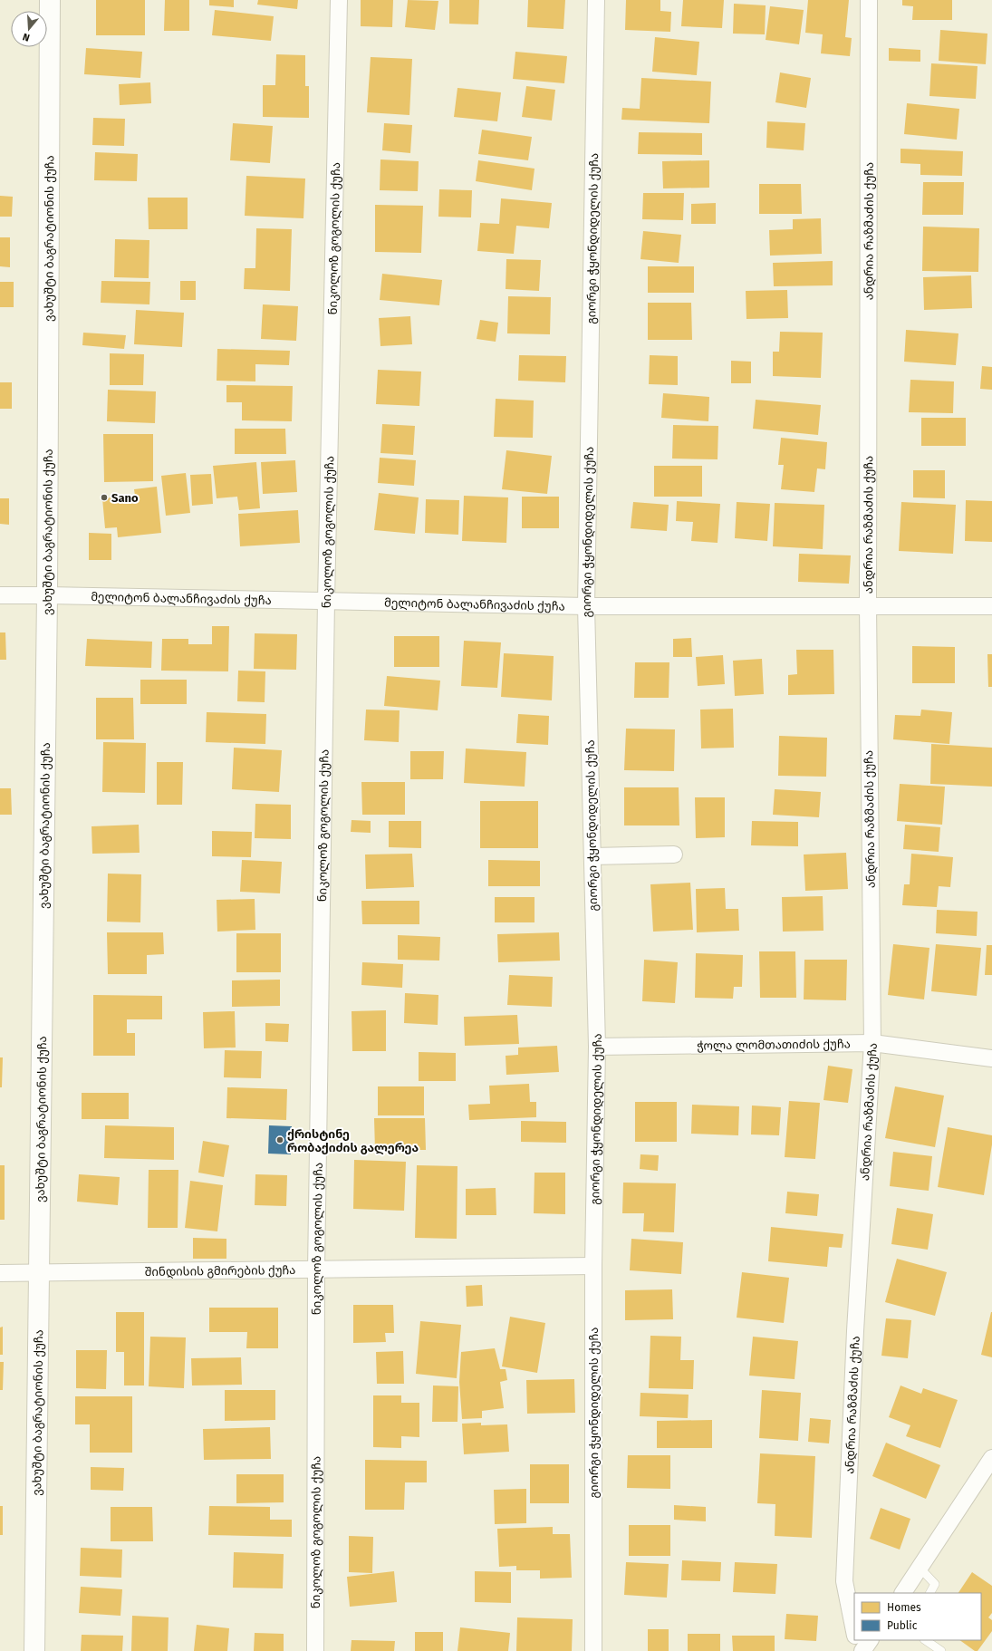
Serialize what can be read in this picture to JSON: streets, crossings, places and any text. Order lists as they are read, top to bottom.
{
  "streets": {
    "street": [
      "ანდრია რაზმაძის ქუჩა",
      "ვახუშტი ბაგრატიონის ქუჩა",
      "ნიკოლოზ გოგოლის ქუჩა",
      "გიორგი ჭყონდიდელის ქუჩა",
      "მელიტონ ბალანჩივაძის ქუჩა",
      "ჭოლა ლომთათიძის ქუჩა",
      "შინდისის გმირების ქუჩა"
    ]
  },
  "crossings": [
    ["ანდრია რაზმაძის ქუჩა", "მელიტონ ბალანჩივაძის ქუჩა"],
    ["ანდრია რაზმაძის ქუჩა", "ჭოლა ლომთათიძის ქუჩა"],
    ["ვახუშტი ბაგრატიონის ქუჩა", "მელიტონ ბალანჩივაძის ქუჩა"],
    ["ვახუშტი ბაგრატიონის ქუჩა", "შინდისის გმირების ქუჩა"],
    ["ნიკოლოზ გოგოლის ქუჩა", "მელიტონ ბალანჩივაძის ქუჩა"],
    ["ნიკოლოზ გოგოლის ქუჩა", "შინდისის გმირების ქუჩა"],
    ["გიორგი ჭყონდიდელის ქუჩა", "მელიტონ ბალანჩივაძის ქუჩა"],
    ["გიორგი ჭყონდიდელის ქუჩა", "ჭოლა ლომთათიძის ქუჩა"],
    ["გიორგი ჭყონდიდელის ქუჩა", "შინდისის გმირების ქუჩა"]
  ],
  "places": ["Sano", "ქრისტინე რობაქიძის გალერეა"],
  "legend": ["Homes", "Public"],
  "north": "bottom"
}
